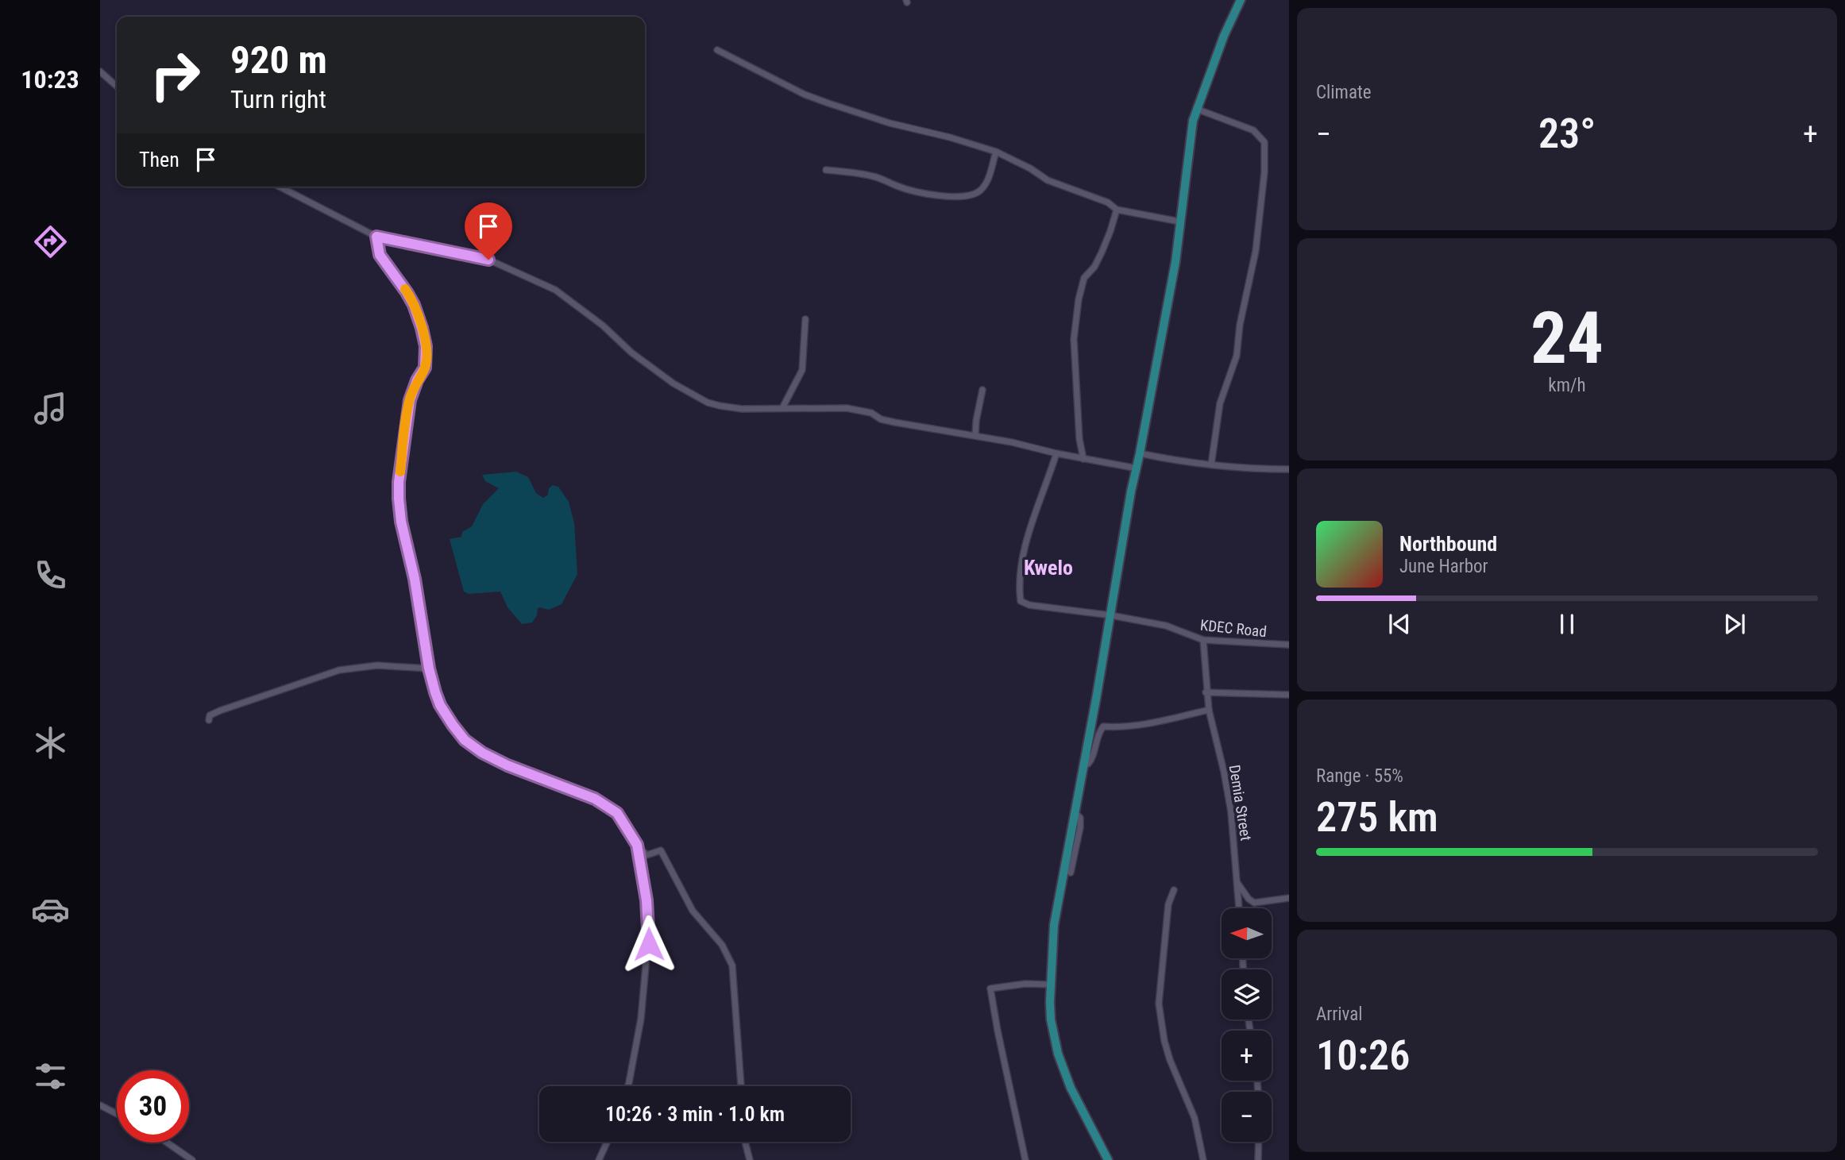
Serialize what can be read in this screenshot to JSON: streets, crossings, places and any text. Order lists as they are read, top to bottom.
{
  "streets": {
    "street": ["KDEC Road", "Demia Street"]
  },
  "crossings": [
    ["KDEC Road", "Demia Street"]
  ],
  "districts": ["Kwelo"],
  "north": "left",
  "page": {
    "tabs": "10:23",
    "tile": [
      "Climate",
      ["24", "km/h"],
      ["Range · 55%", "275 km"],
      ["Arrival", "10:26"]
    ],
    "turn": ["920 m", "Turn right"],
    "heat": ["−", "23°", "+"],
    "then": "Then",
    "song": ["Northbound", "June Harbor"],
    "map_buttons": ["+", "−"],
    "limit": "30",
    "trip": "10:26 · 3 min · 1.0 km"
  }
}
